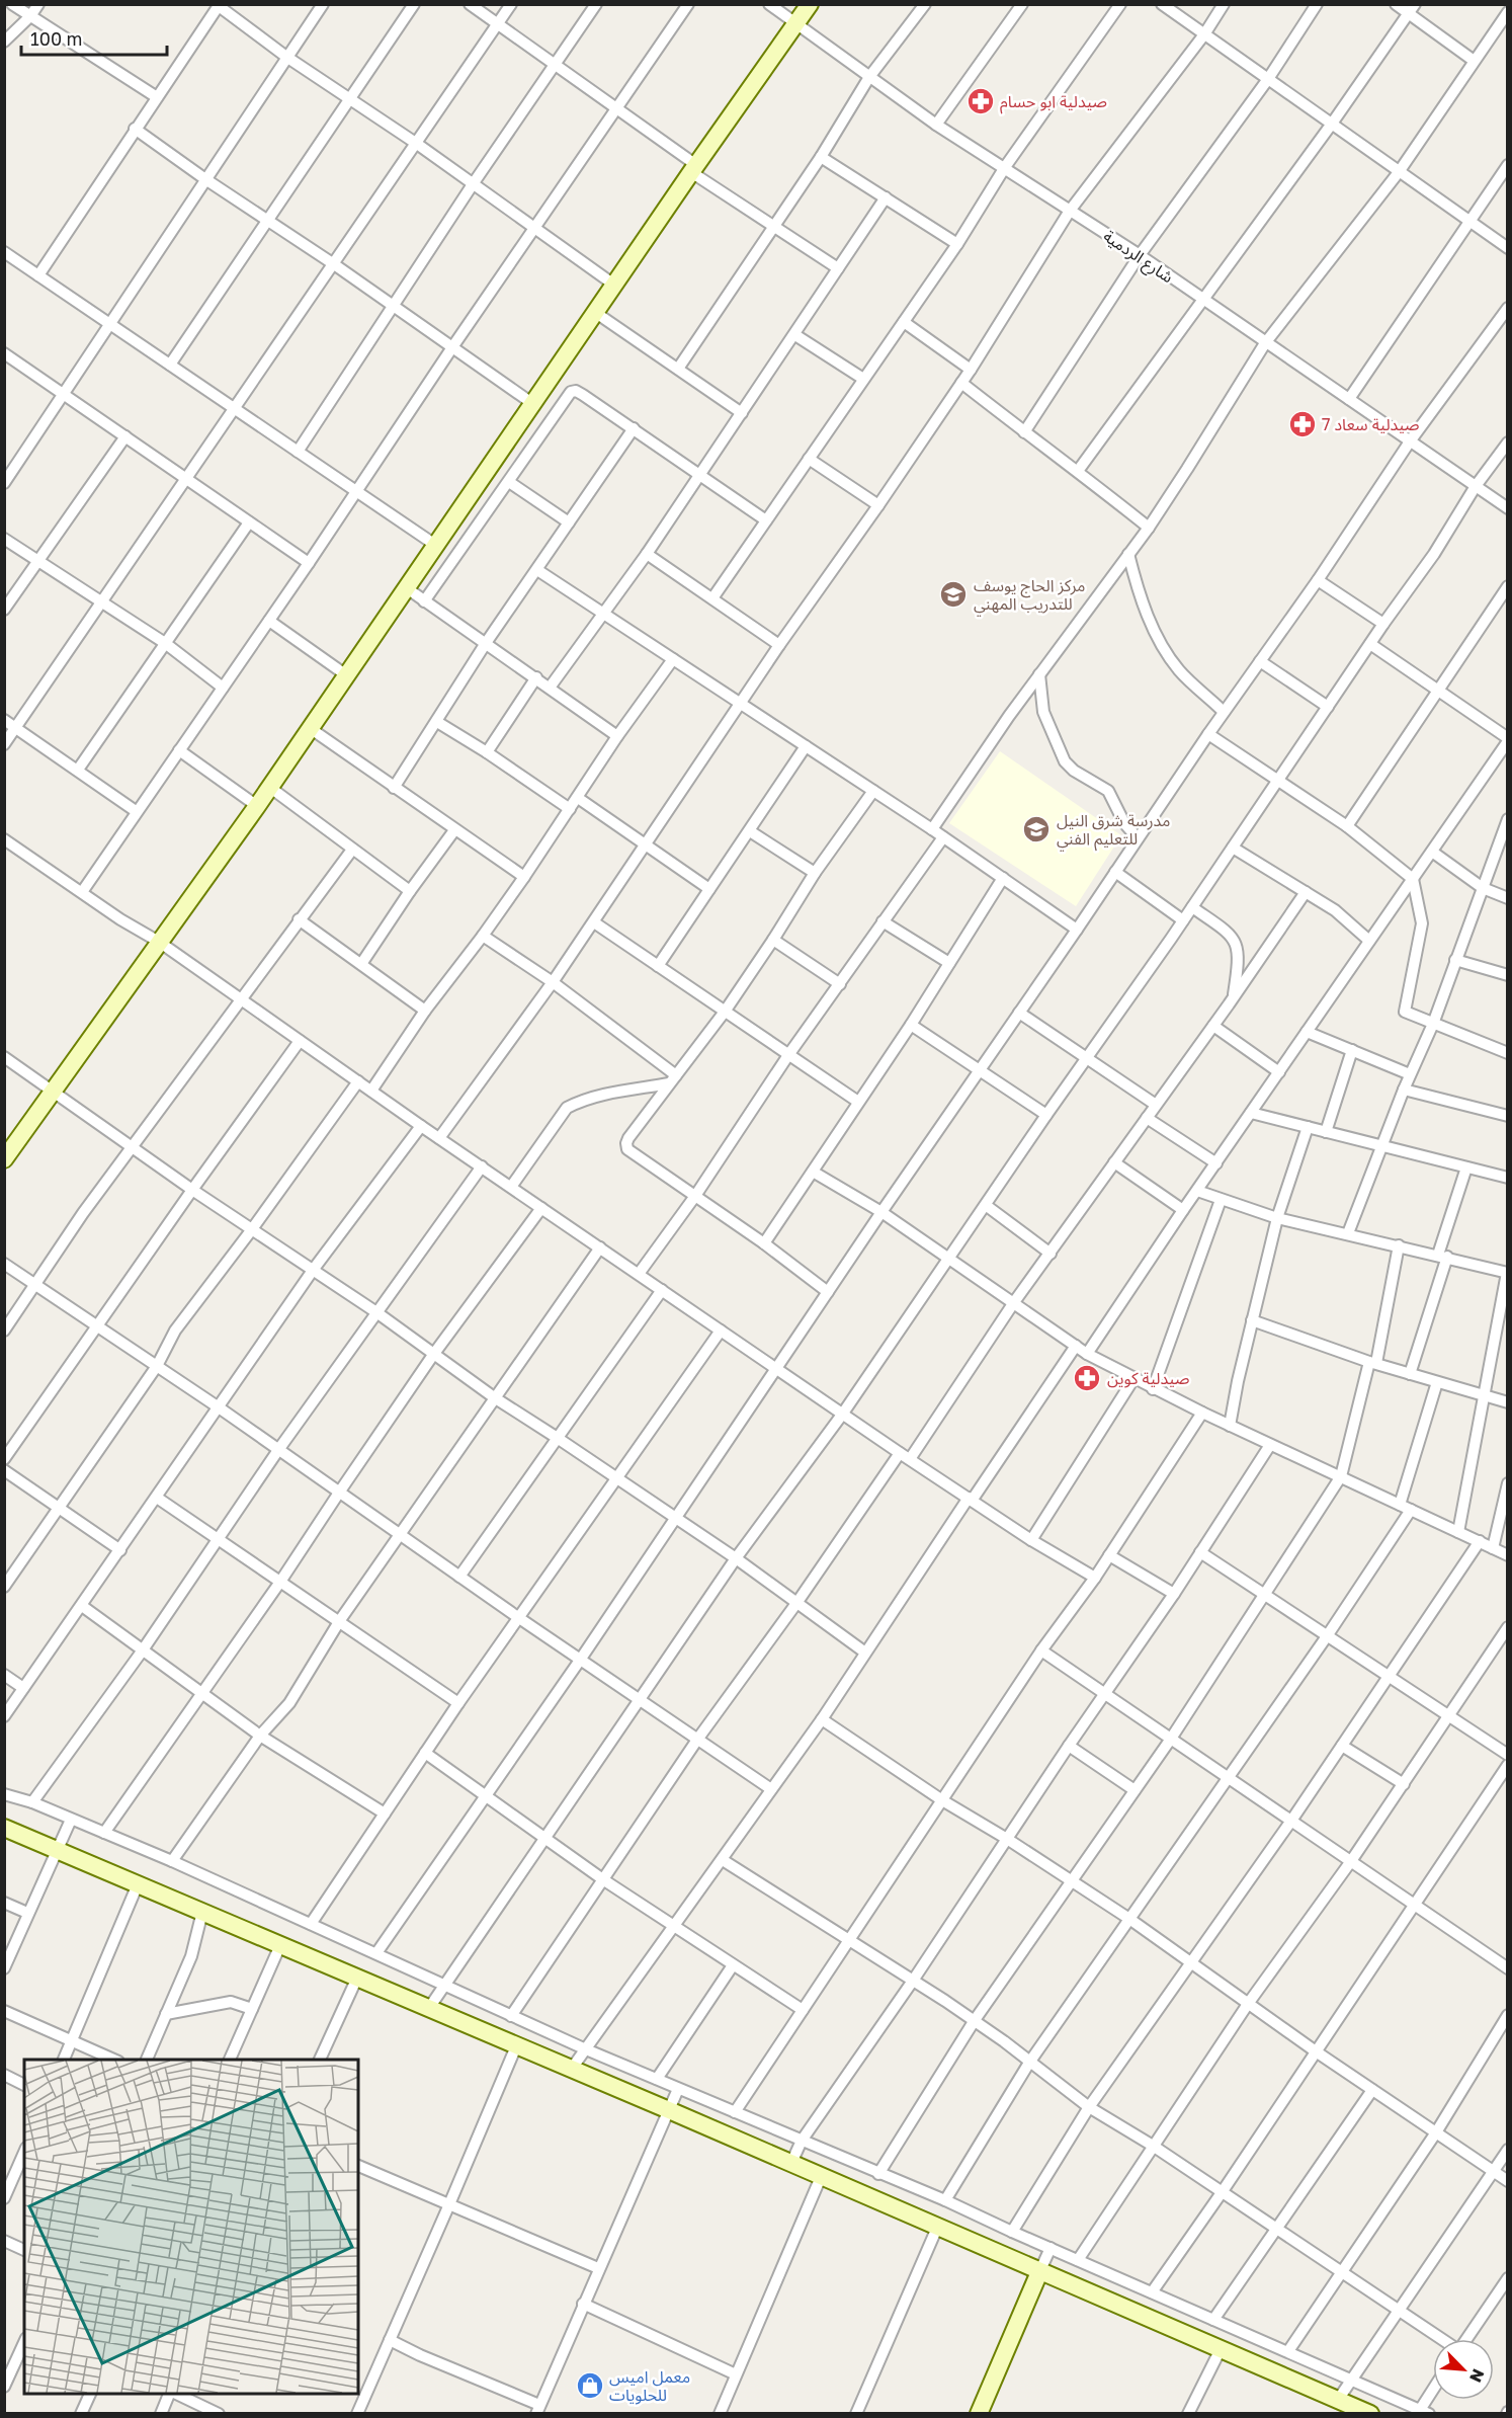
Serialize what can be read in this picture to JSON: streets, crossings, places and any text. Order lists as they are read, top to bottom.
{
  "streets": {
    "street": ["شارع الردمية"]
  },
  "places": {
    "pharmacy": ["صيدلية ابو حسام", "صيدلية سعاد 7", "صيدلية كوين"],
    "school or university": ["مركز الحاج يوسف للتدريب المهني", "مدرسة شرق النيل للتعليم الفني"],
    "shop": ["معمل اميس للحلويات"]
  },
  "scale_bar": "100 m",
  "north": "bottom right"
}
